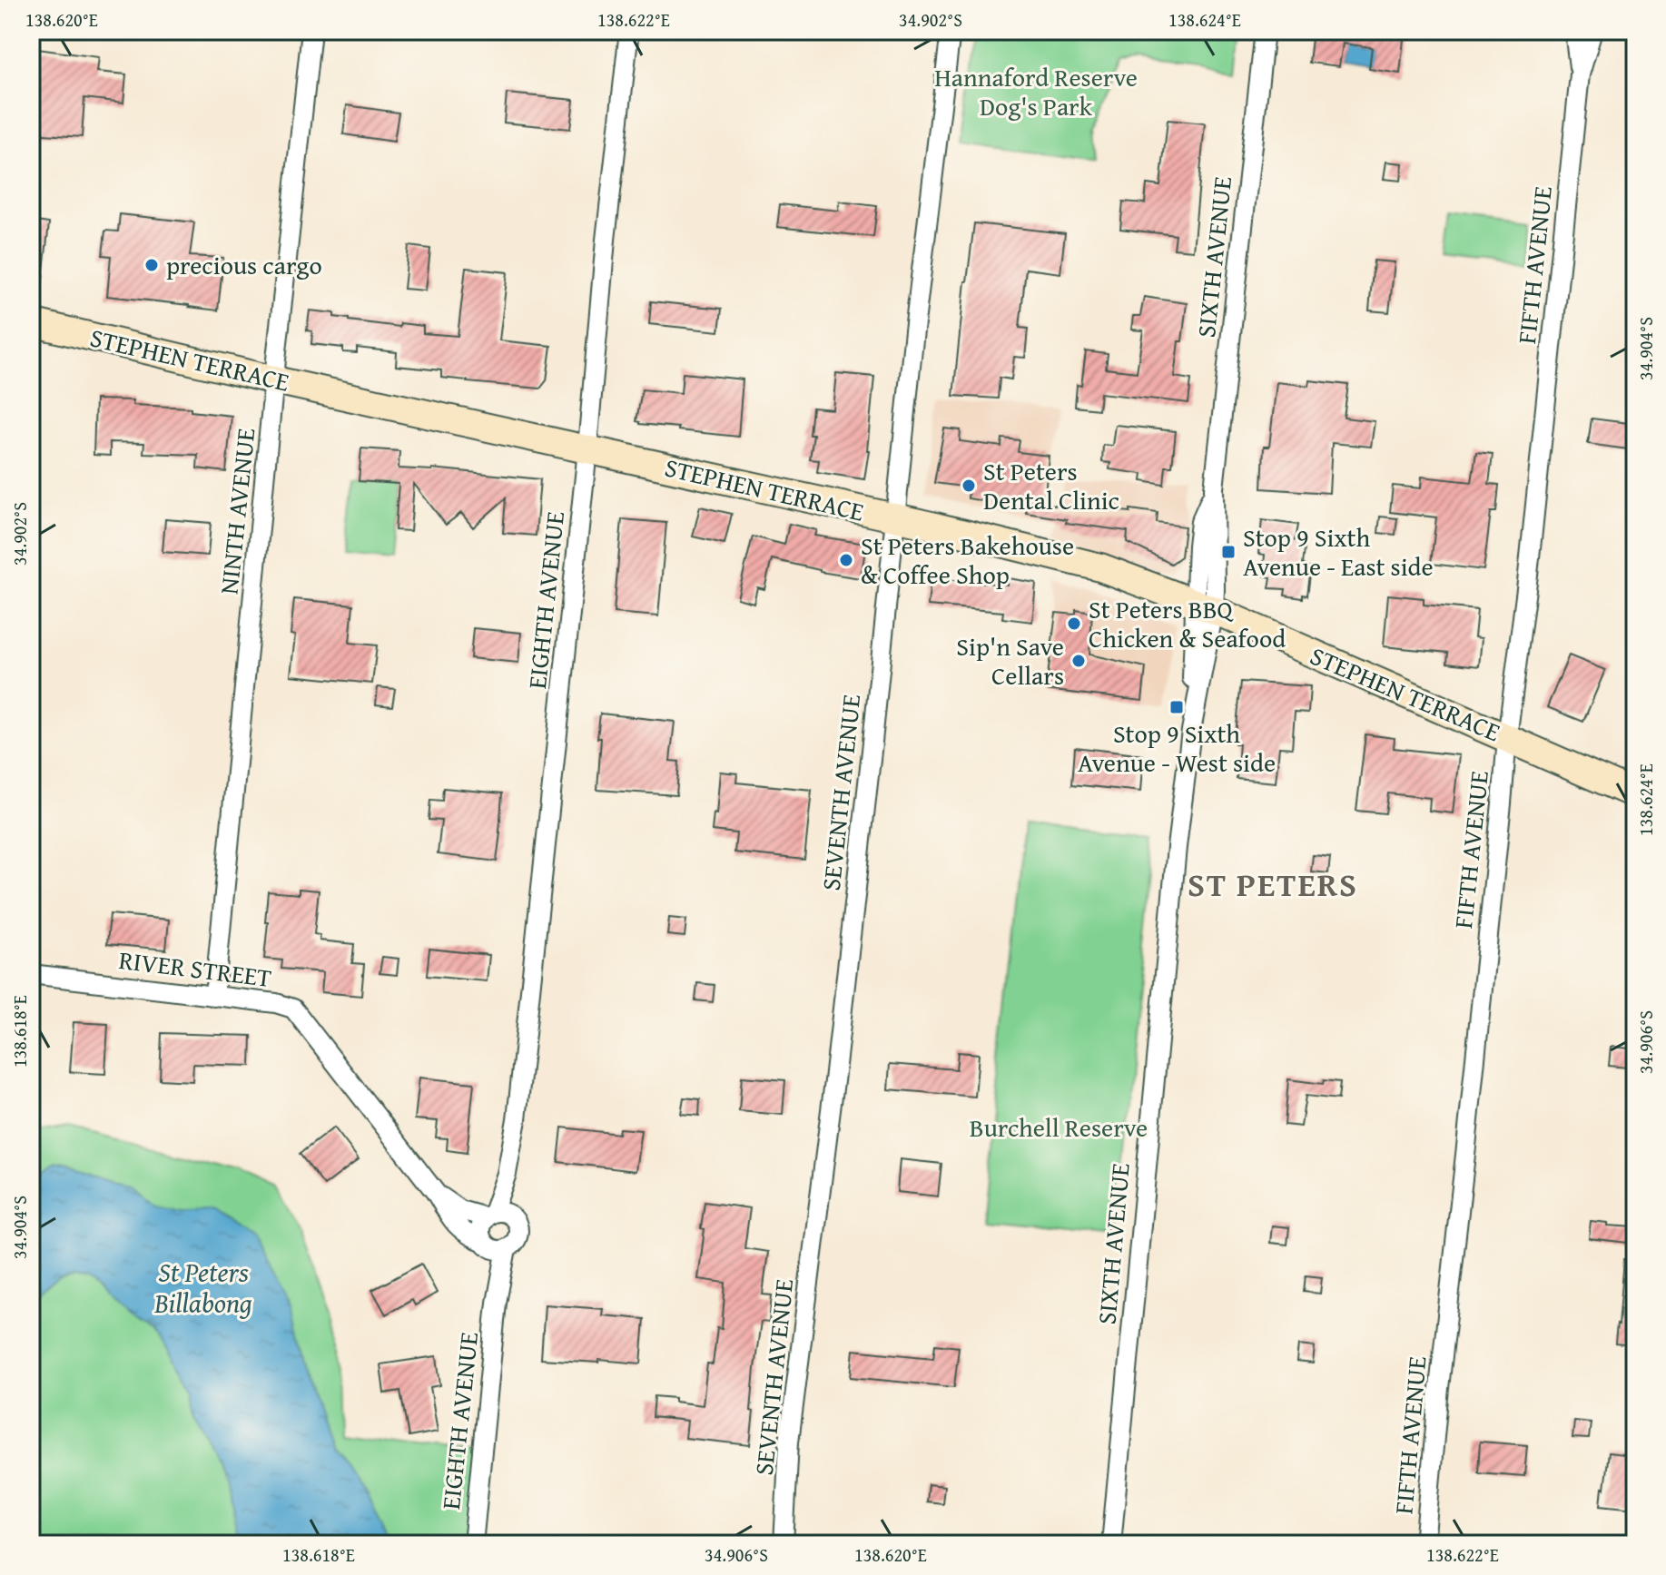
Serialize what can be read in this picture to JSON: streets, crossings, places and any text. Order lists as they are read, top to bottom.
{
  "streets": {
    "main road": ["STEPHEN TERRACE"],
    "street": [
      "SIXTH AVENUE",
      "FIFTH AVENUE",
      "NINTH AVENUE",
      "EIGHTH AVENUE",
      "SEVENTH AVENUE",
      "RIVER STREET"
    ]
  },
  "crossings": [
    ["SIXTH AVENUE", "STEPHEN TERRACE"],
    ["FIFTH AVENUE", "STEPHEN TERRACE"],
    ["STEPHEN TERRACE", "NINTH AVENUE"],
    ["STEPHEN TERRACE", "EIGHTH AVENUE"],
    ["STEPHEN TERRACE", "SEVENTH AVENUE"],
    ["NINTH AVENUE", "RIVER STREET"],
    ["EIGHTH AVENUE", "RIVER STREET"]
  ],
  "districts": ["ST PETERS"],
  "water": ["St Peters Billabong"],
  "parks": ["Hannaford Reserve Dog's Park", "Burchell Reserve"],
  "places": {
    "other": [
      "precious cargo",
      "St Peters Dental Clinic",
      "St Peters Bakehouse & Coffee Shop",
      "St Peters BBQ Chicken & Seafood",
      "Sip'n Save Cellars"
    ],
    "transit": ["Stop 9 Sixth Avenue - East side", "Stop 9 Sixth Avenue - West side"]
  },
  "coordinates": [
    "138.620°E",
    "138.622°E",
    "34.902°S",
    "138.624°E",
    "34.904°S",
    "138.618°E",
    "34.906°S"
  ]
}
